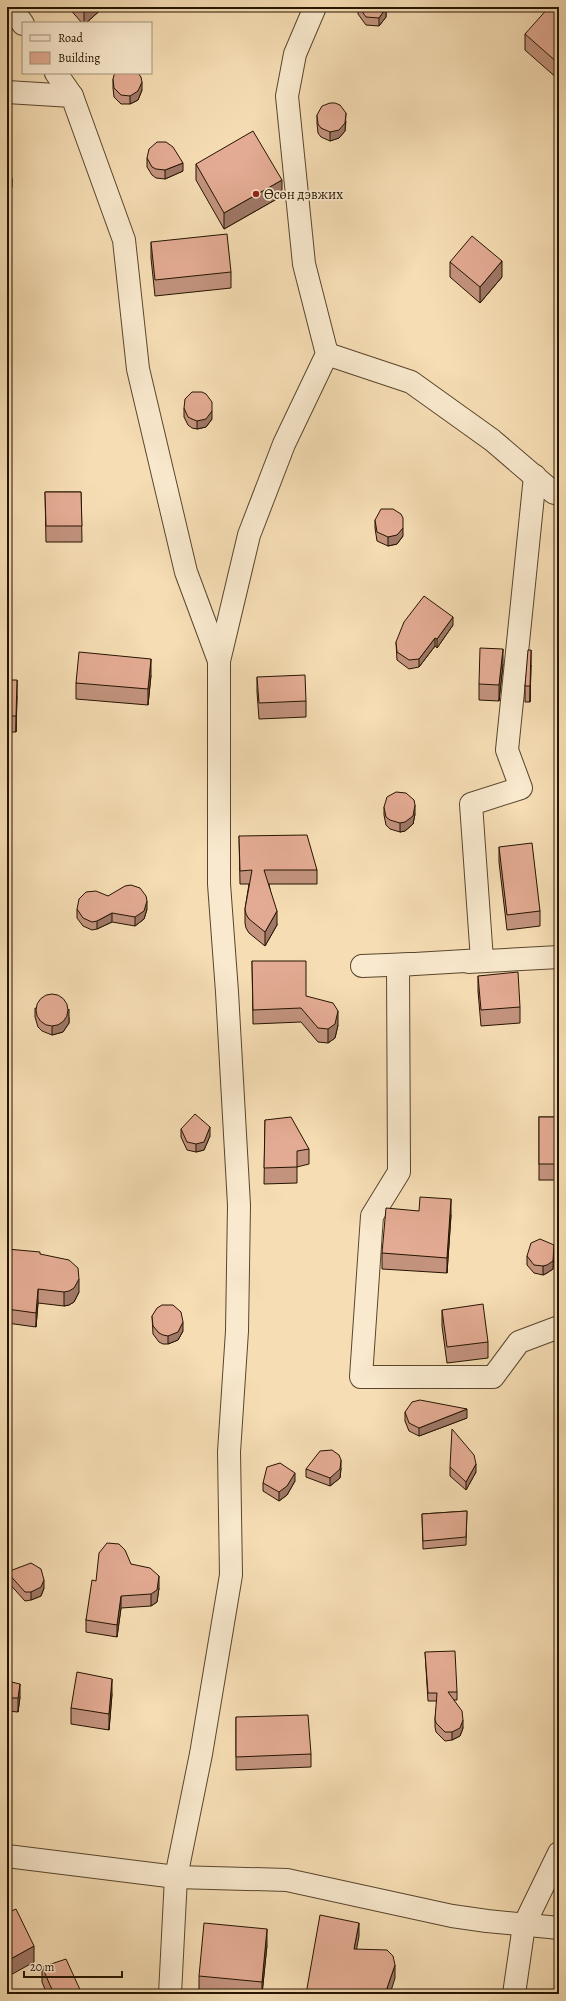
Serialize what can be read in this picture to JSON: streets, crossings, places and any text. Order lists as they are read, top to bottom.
{
  "places": ["Өсөн дэвжих"],
  "legend": ["Road", "Building"],
  "scale_bar": "20 m"
}
